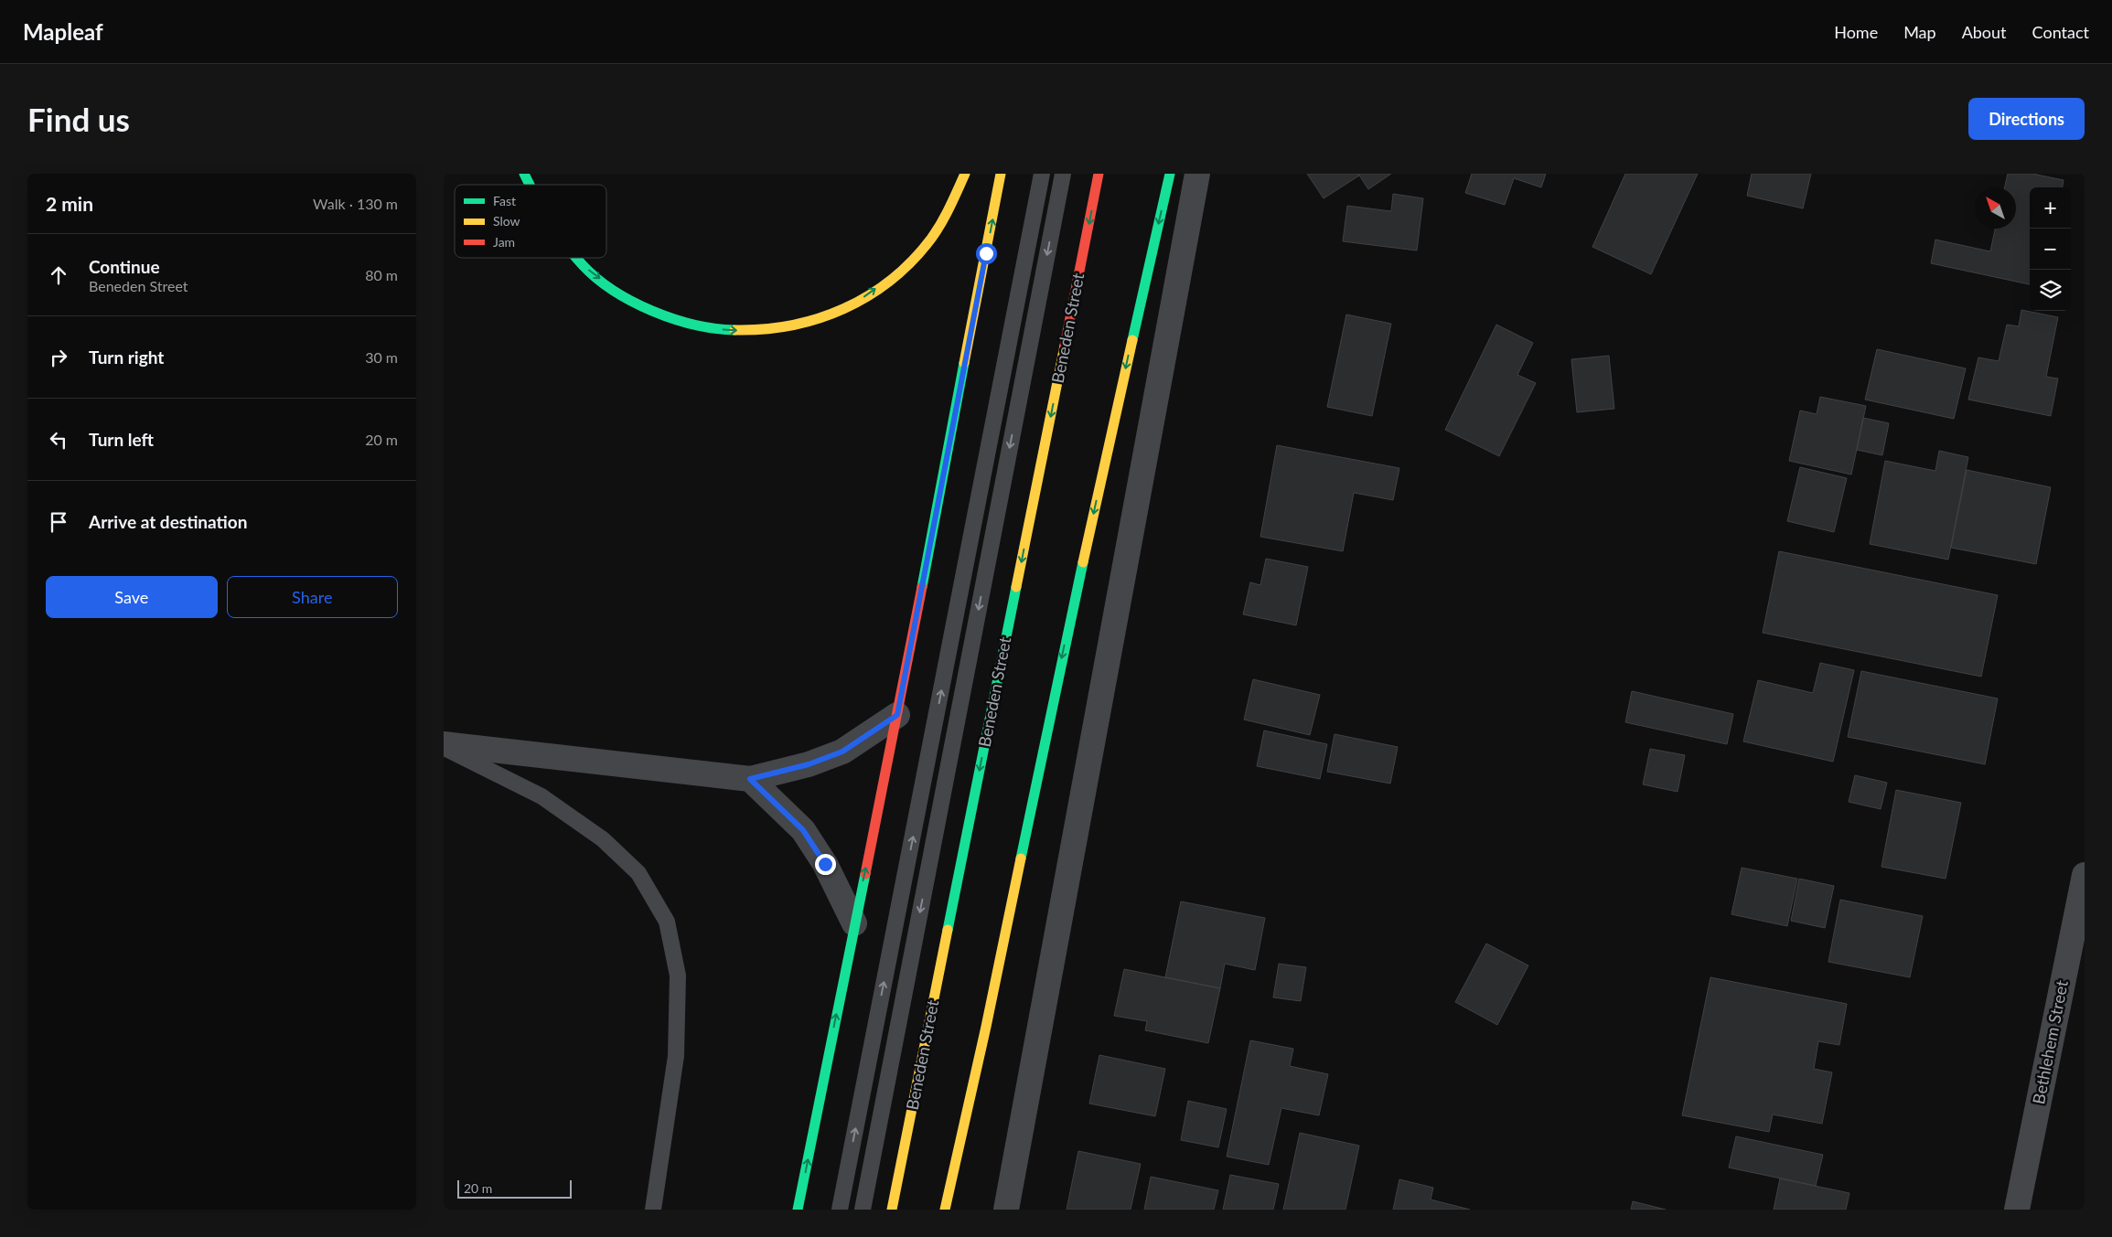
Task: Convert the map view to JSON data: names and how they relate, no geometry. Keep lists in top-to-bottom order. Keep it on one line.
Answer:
{"streets":{"main road":["Beneden Street"],"street":["Bethlehem Street"]},"legend":["Fast","Slow","Jam"],"scale_bar":"20 m","north":"top left","page":{"header":"Mapleaf","nav":["Home","Map","About","Contact"],"buttons":["Directions",["Save","Share"]],"title":"Find us","heading":["2 min","Walk · 130 m"],"map_buttons":["+","−"],"list":[["Continue","Beneden Street","80 m"],["Turn right","30 m"],["Turn left","20 m"],"Arrive at destination"],"scale":"20 m"}}
